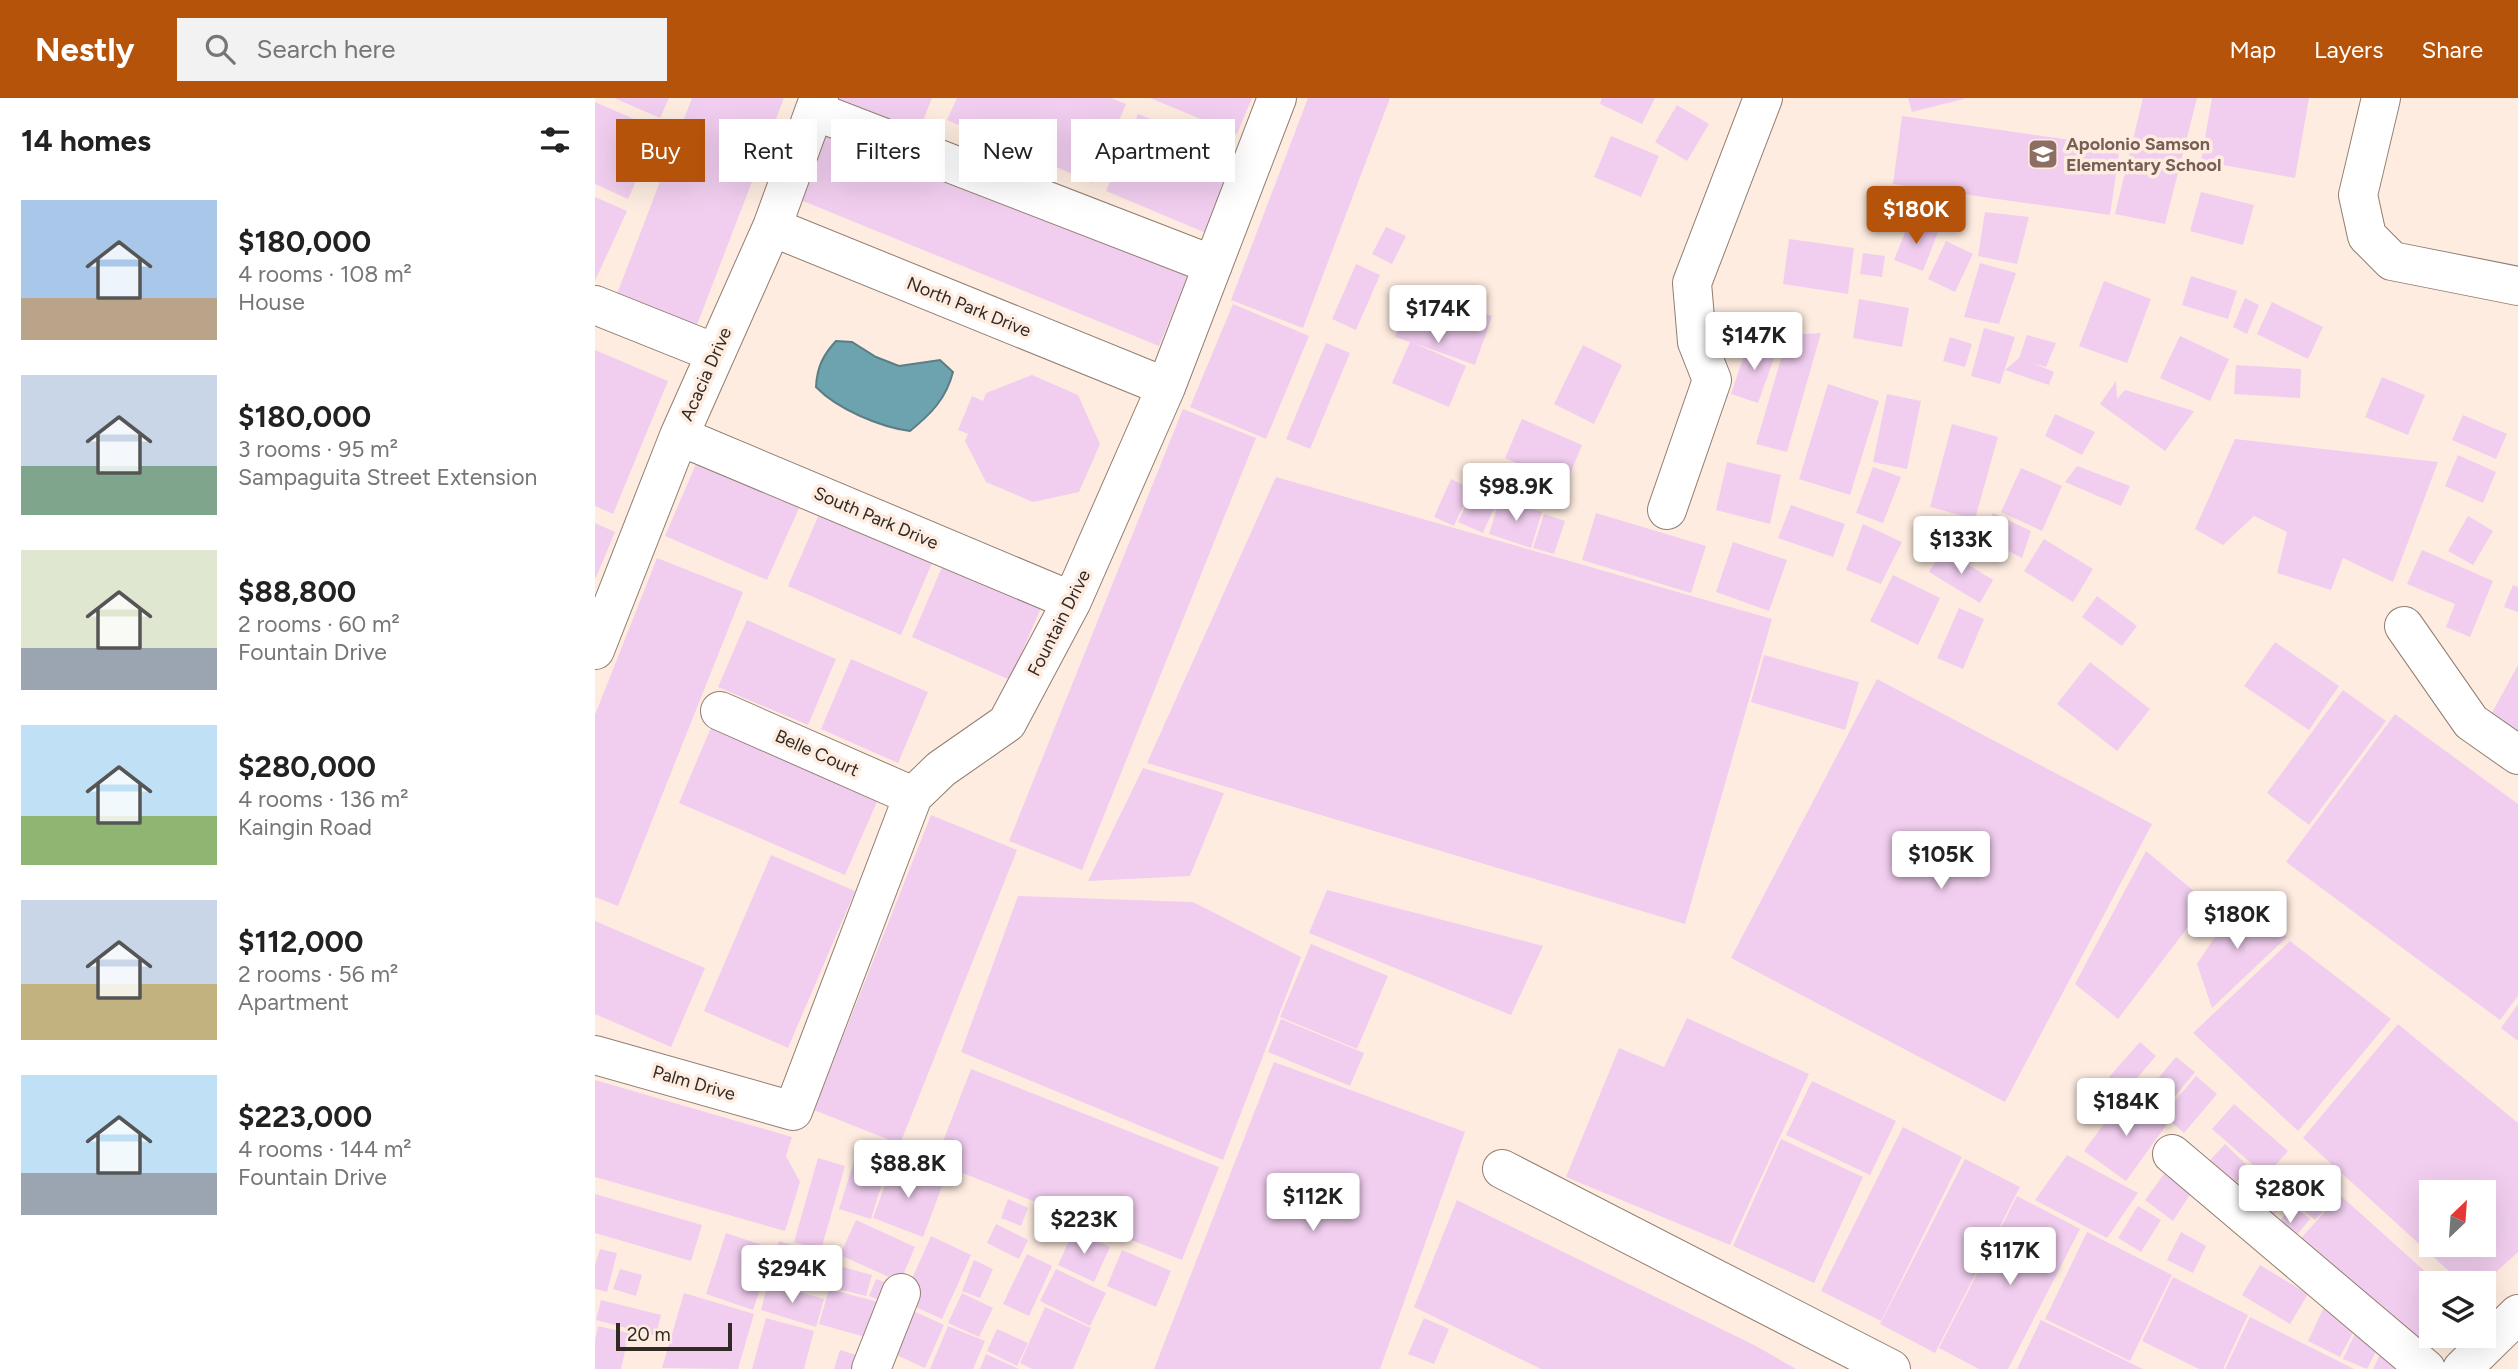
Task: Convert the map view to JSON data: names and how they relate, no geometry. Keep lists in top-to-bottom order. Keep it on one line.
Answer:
{"streets":{"street":["North Park Drive","Acacia Drive","South Park Drive","Fountain Drive","Belle Court","Palm Drive"]},"crossings":[["North Park Drive","Acacia Drive"],["North Park Drive","Fountain Drive"],["Acacia Drive","South Park Drive"],["South Park Drive","Fountain Drive"],["Fountain Drive","Belle Court"],["Fountain Drive","Palm Drive"]],"places":{"school or university":["Apolonio Samson Elementary School"]},"scale_bar":"20 m","north":"top right","page":{"header":"Nestly","search":"Search here","nav":["Map","Layers","Share"],"heading":"14 homes","chip":["Buy","Rent","Filters","New","Apartment"],"list":[{"name":"$180,000","note":"4 rooms · 108 m² · House"},{"name":"$180,000","note":"3 rooms · 95 m² · Sampaguita Street Extension"},{"name":"$88,800","note":"2 rooms · 60 m² · Fountain Drive"},{"name":"$280,000","note":"4 rooms · 136 m² · Kaingin Road"},{"name":"$112,000","note":"2 rooms · 56 m² · Apartment"},{"name":"$223,000","note":"4 rooms · 144 m² · Fountain Drive"}],"price":["$180K","$174K","$147K","$98.9K","$133K","$105K","$180K","$184K","$88.8K","$280K","$112K","$223K","$117K","$294K"],"scale":"20 m"}}
